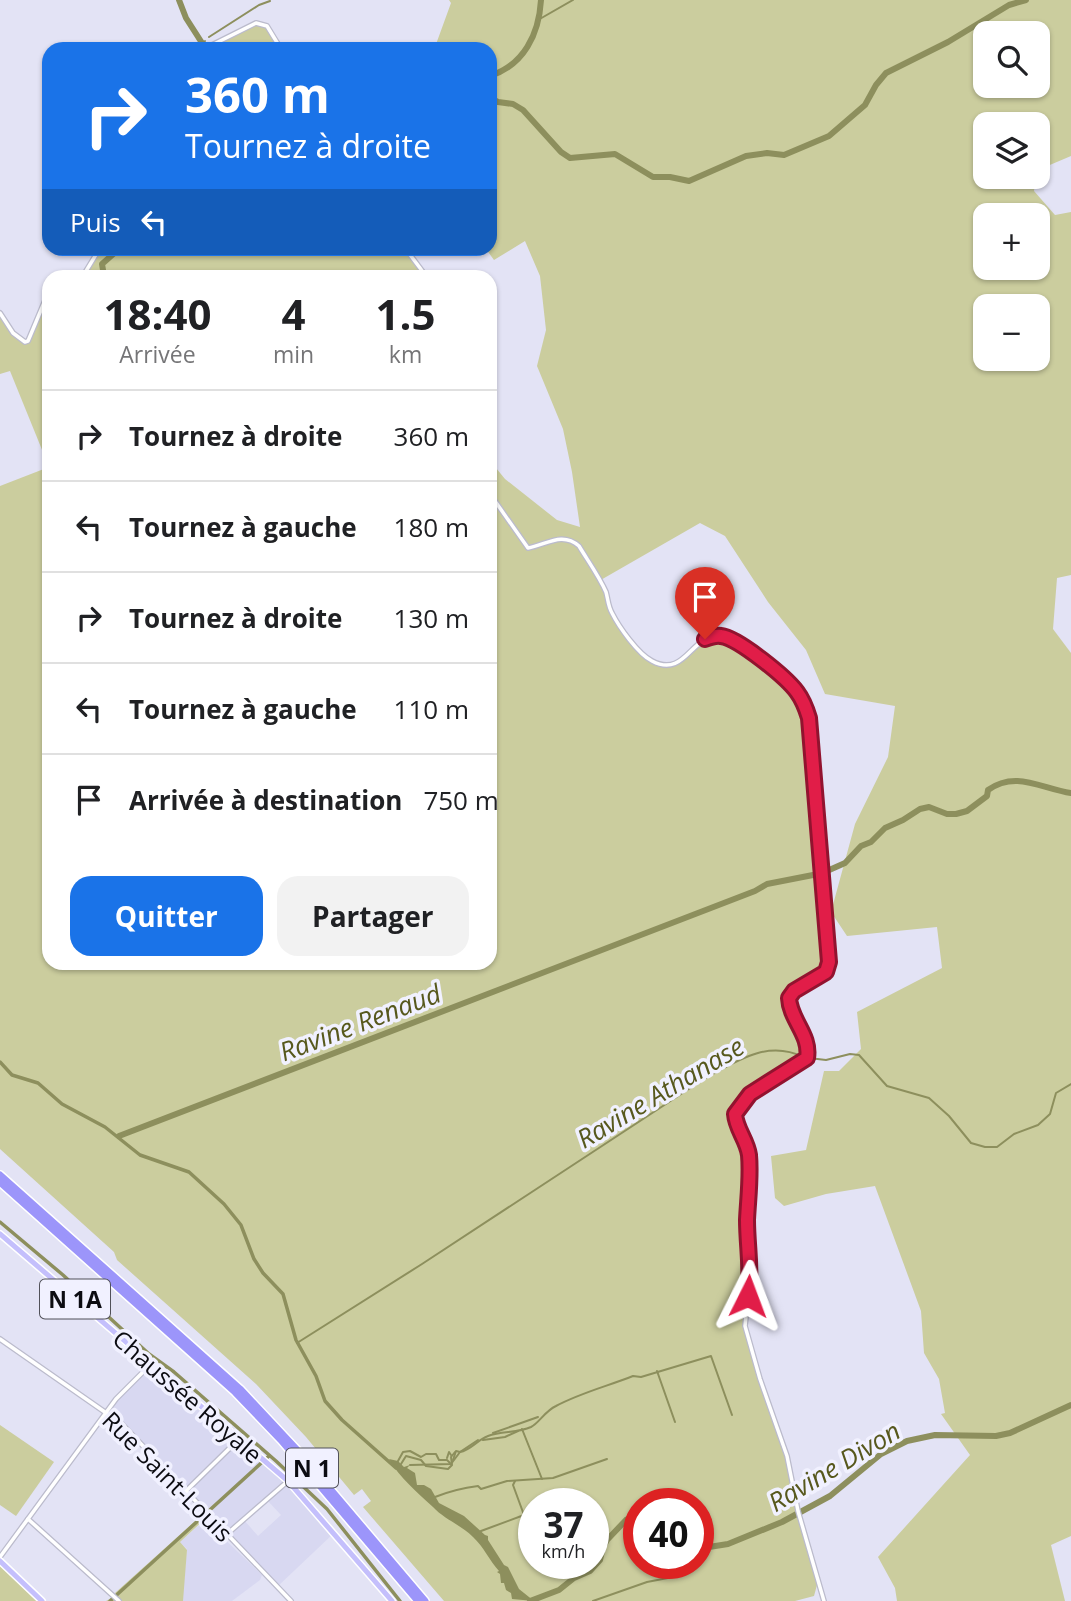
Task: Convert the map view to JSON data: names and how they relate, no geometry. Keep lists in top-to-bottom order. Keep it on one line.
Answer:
{"streets":{"highway":["N 1"],"main road":["N 1A","Chaussée Royale"],"street":["Rue Saint-Louis"]},"water":["Ravine Renaud","Ravine Athanase","Ravine Divon"],"page":{"map_buttons":["+","−"],"turn":["360 m","Tournez à droite"],"then":"Puis","eta":["18:40","Arrivée","4","min","1.5","km"],"list":[{"name":"Tournez à droite","value":"360 m"},{"name":"Tournez à gauche","value":"180 m"},{"name":"Tournez à droite","value":"130 m"},{"name":"Tournez à gauche","value":"110 m"},{"name":"Arrivée à destination","value":"750 m"}],"buttons":["Quitter","Partager"],"speed":"37 km/h","limit":"40"}}
